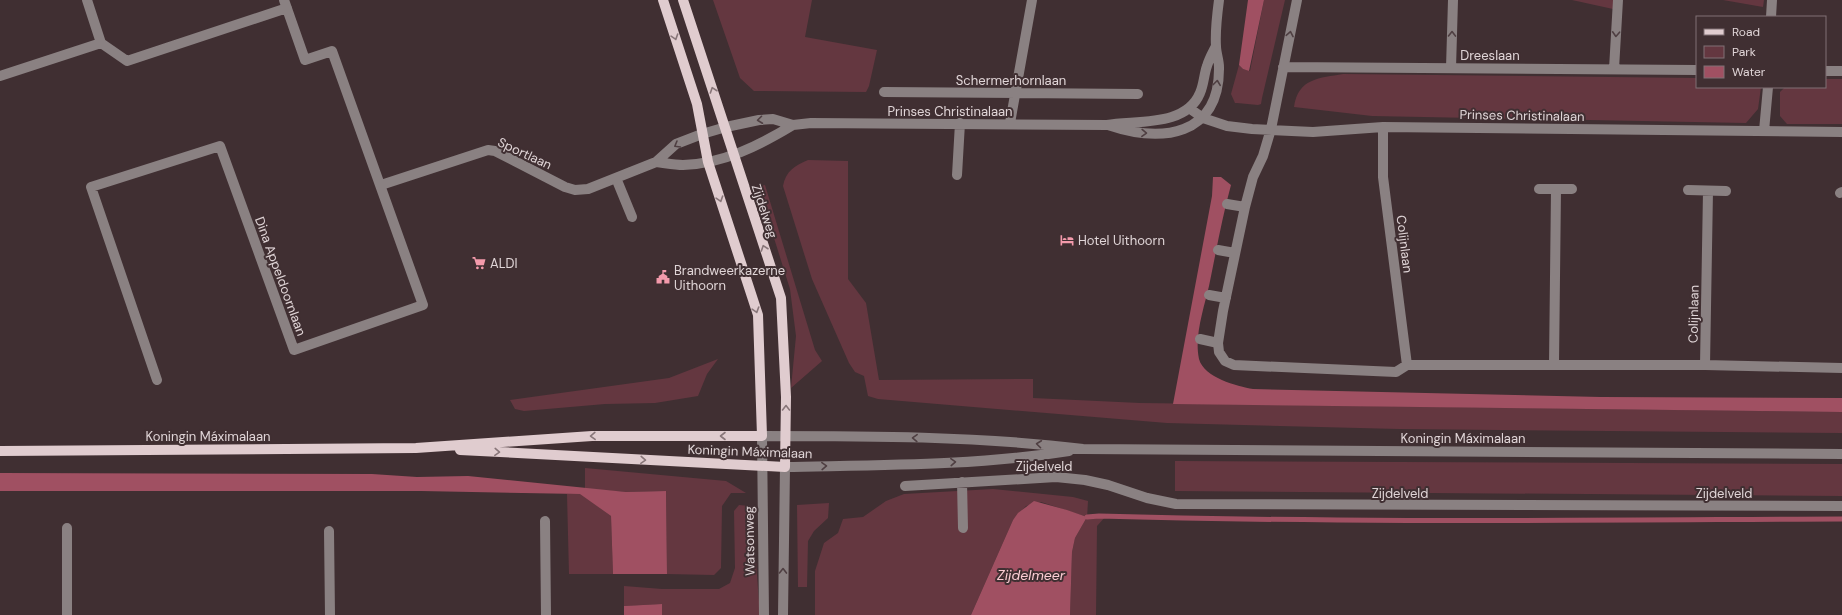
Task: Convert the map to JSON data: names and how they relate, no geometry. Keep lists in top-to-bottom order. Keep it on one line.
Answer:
{"streets":{"main road":["Zijdelweg","Koningin Máximalaan"],"street":["Dreeslaan","Schermerhornlaan","Prinses Christinalaan","Sportlaan","Colijnlaan","Dina Appeldoornlaan","Zijdelveld","Watsonweg"]},"crossings":[["Prinses Christinalaan","Sportlaan"],["Prinses Christinalaan","Zijdelweg"],["Prinses Christinalaan","Colijnlaan"],["Sportlaan","Dina Appeldoornlaan"],["Zijdelweg","Koningin Máximalaan"],["Koningin Máximalaan","Watsonweg"]],"water":["Zijdelmeer"],"places":{"hotel":["Hotel Uithoorn"],"supermarket":["ALDI"],"public building":["Brandweerkazerne Uithoorn"]},"legend":["Road","Park","Water"]}
